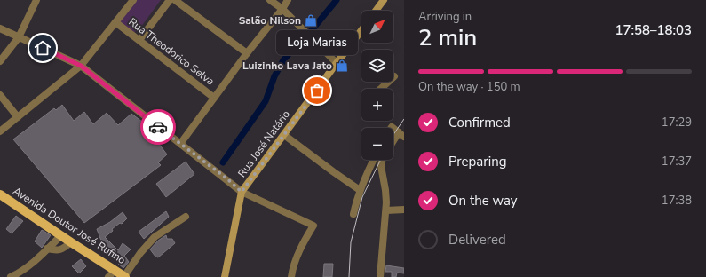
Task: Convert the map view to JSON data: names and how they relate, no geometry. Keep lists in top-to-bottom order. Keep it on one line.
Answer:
{"streets":{"main road":["Rua José Natário","Avenida Doutor José Rufino"],"street":["Rua Theodorico Selva"]},"places":{"shop":["Salão Nilson","Luizinho Lava Jato"],"other":["Loja Marias"]},"north":"top right","page":{"heading":["2 min","Arriving in","17:58–18:03"],"map_buttons":["+","−"],"bubble":"Loja Marias","bar":"On the way · 150 m","list":[["Confirmed","17:29"],["Preparing","17:37"],["On the way","17:38"],"Delivered"]}}
